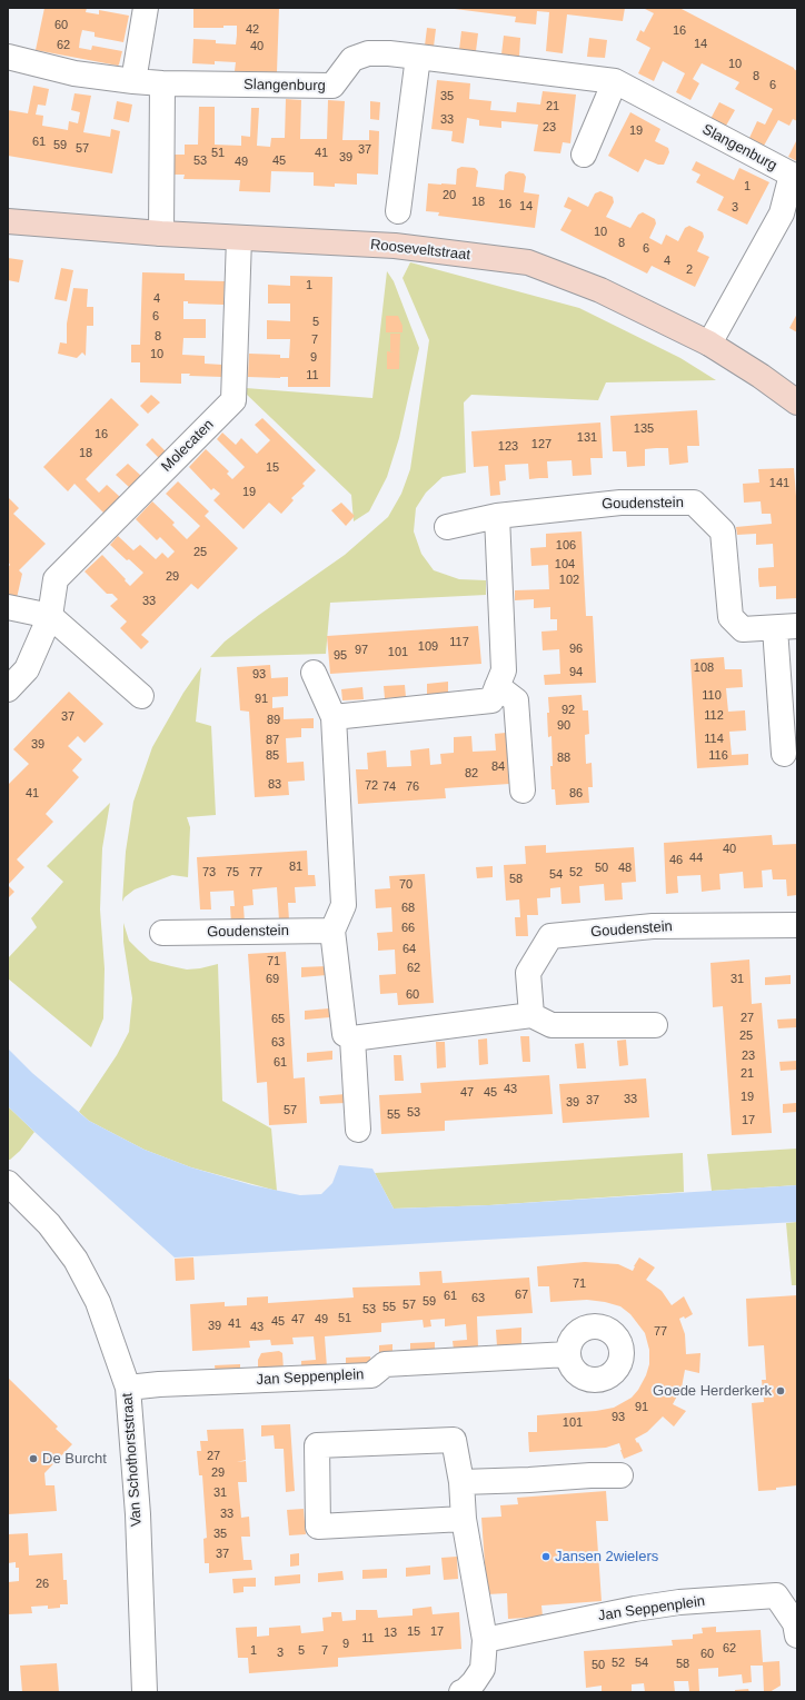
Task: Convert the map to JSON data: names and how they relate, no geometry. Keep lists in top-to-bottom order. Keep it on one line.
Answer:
{"streets":{"street":["Slangenburg","Rooseveltstraat","Molecaten","Goudenstein","Jan Seppenplein","Van Schothorststraat"]},"crossings":[["Slangenburg","Rooseveltstraat"],["Rooseveltstraat","Molecaten"],["Jan Seppenplein","Van Schothorststraat"]],"places":["Goede Herderkerk","De Burcht","Jansen 2wielers"],"house_numbers":["60","42","16","14","62","40","10","8","6","35","21","33","23","19","61","59","57","37","51","41","39","53","45","49","1","20","18","16","14","3","10","8","6","4","2","1","4","6","5","8","7","10","9","11","135","16","131","127","123","18","15","141","19","106","25","104","29","102","33","117","109","96","97","101","95","108","94","93","110","91","92","112","37","89","90","114","87","39","85","116","88","84","82","83","72","74","76","41","86","40","44","46","81","50","48","73","75","77","52","54","58","70","68","66","64","71","62","69","31","60","27","65","25","63","23","61","21","43","47","45","19","33","37","39","57","53","55","17","71","67","61","63","59","57","55","53","51","47","49","45","41","39","43","77","91","93","101","27","29","31","33","35","37","26","15","17","13","11","9","62","1","5","7","3","60","52","54","58","50"]}
